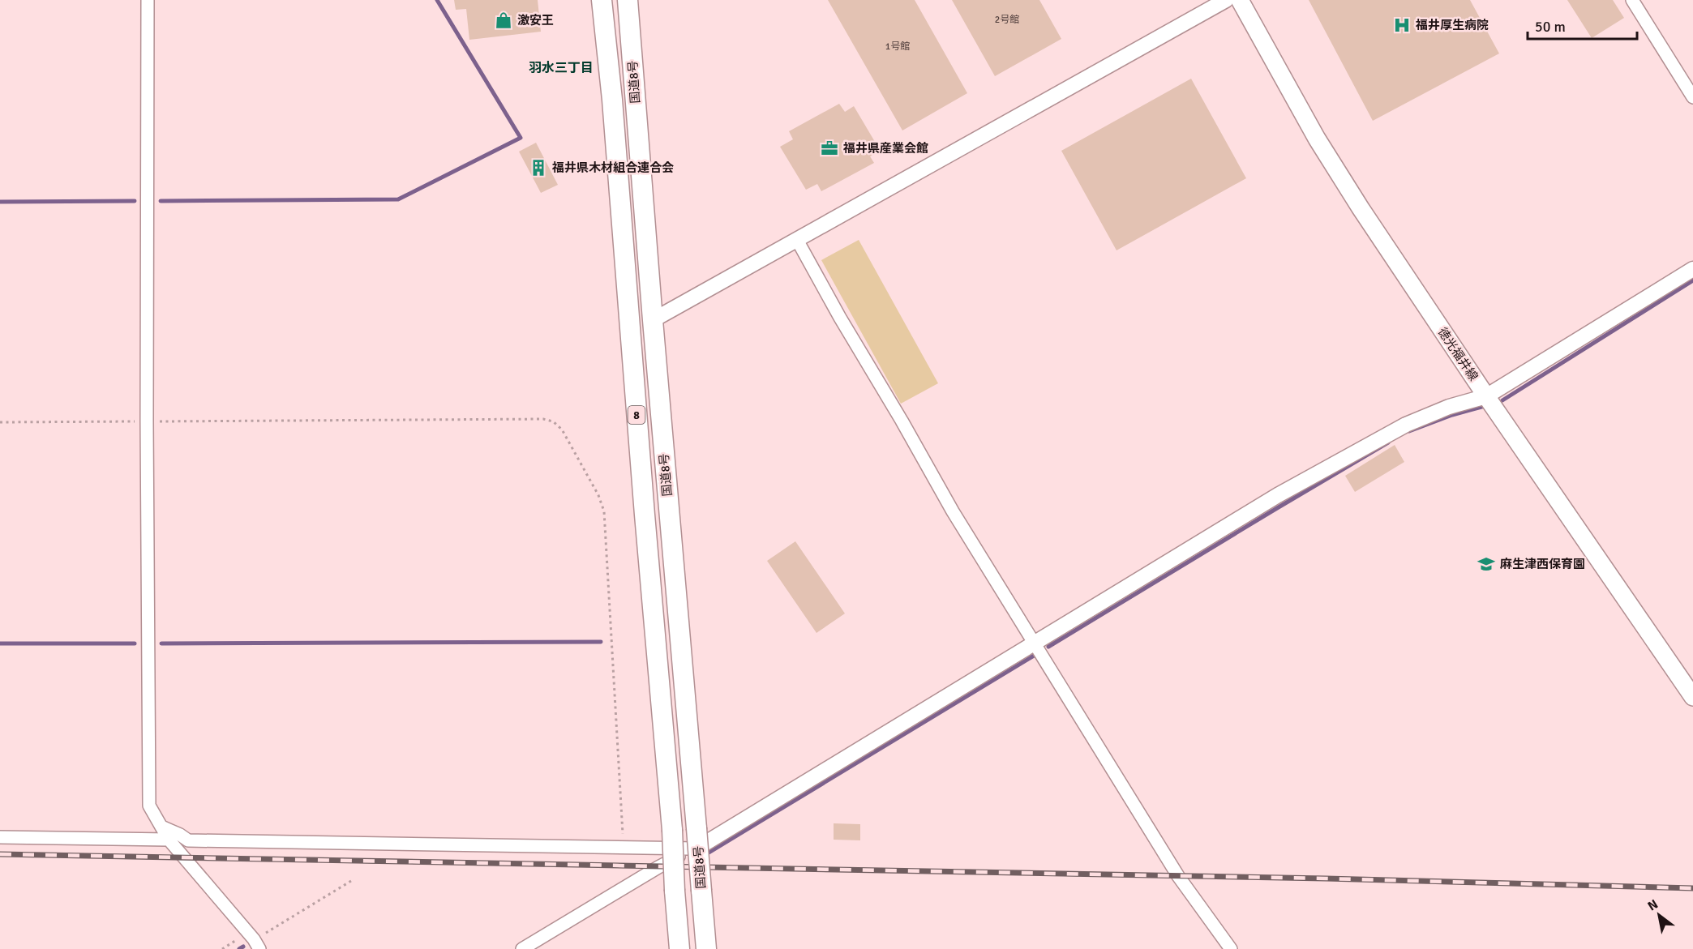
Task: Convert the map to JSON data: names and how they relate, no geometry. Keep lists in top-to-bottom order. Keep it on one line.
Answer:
{"streets":{"highway":["国道8号","8"],"main road":["徳光福井線"]},"districts":["羽水三丁目"],"places":{"shop":["激安王"],"hospital":["福井厚生病院"],"office":["福井県産業会館"],"building":["福井県木材組合連合会"],"school or university":["麻生津西保育園"]},"house_numbers":["2号館","1号館"],"scale_bar":"50 m","north":"top left"}
